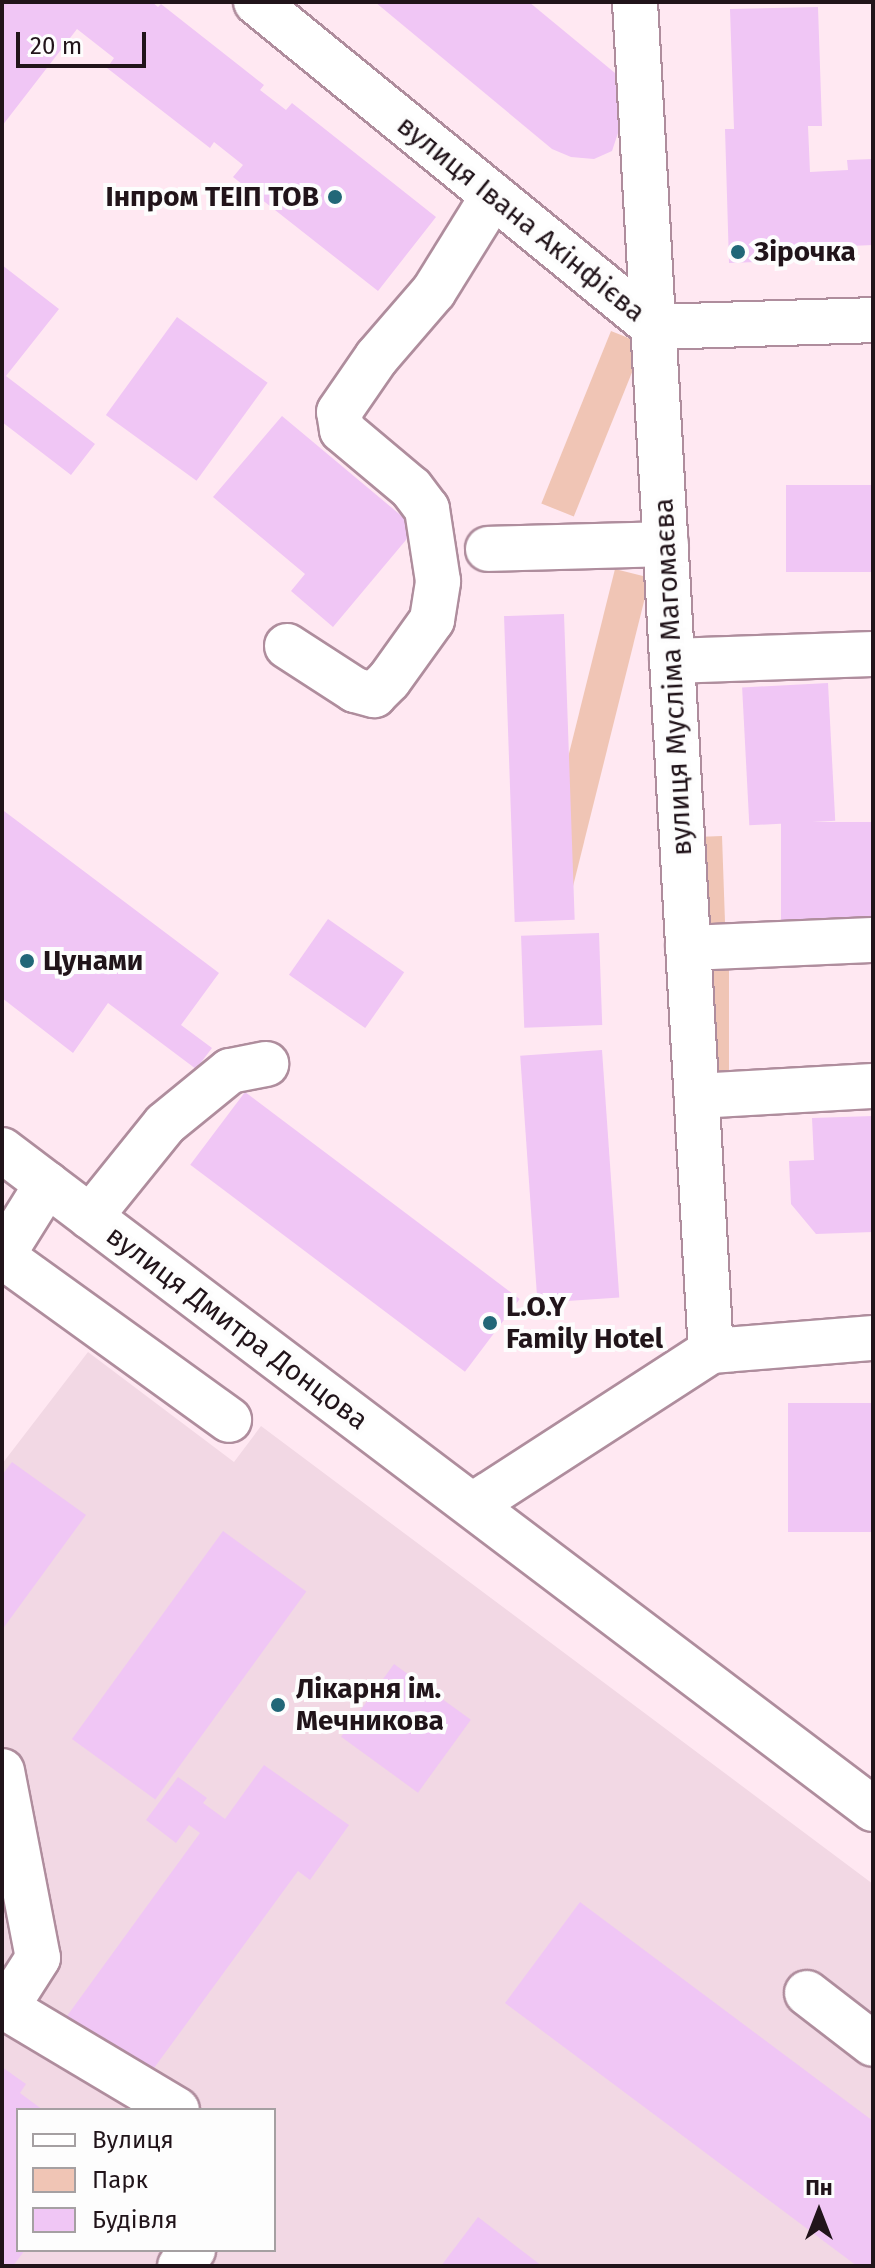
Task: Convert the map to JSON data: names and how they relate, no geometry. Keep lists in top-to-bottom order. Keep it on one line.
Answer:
{"streets":{"street":["вулиця Івана Акінфієва","вулиця Мусліма Магомаєва","вулиця Дмитра Донцова"]},"crossings":[["вулиця Івана Акінфієва","вулиця Мусліма Магомаєва"]],"places":["Інпром ТЕІП ТОВ","Зірочка","Цунами","L.O.Y Family Hotel","Лікарня ім. Мечникова"],"legend":["Вулиця","Парк","Будівля"],"scale_bar":"20 m","north":"top"}
